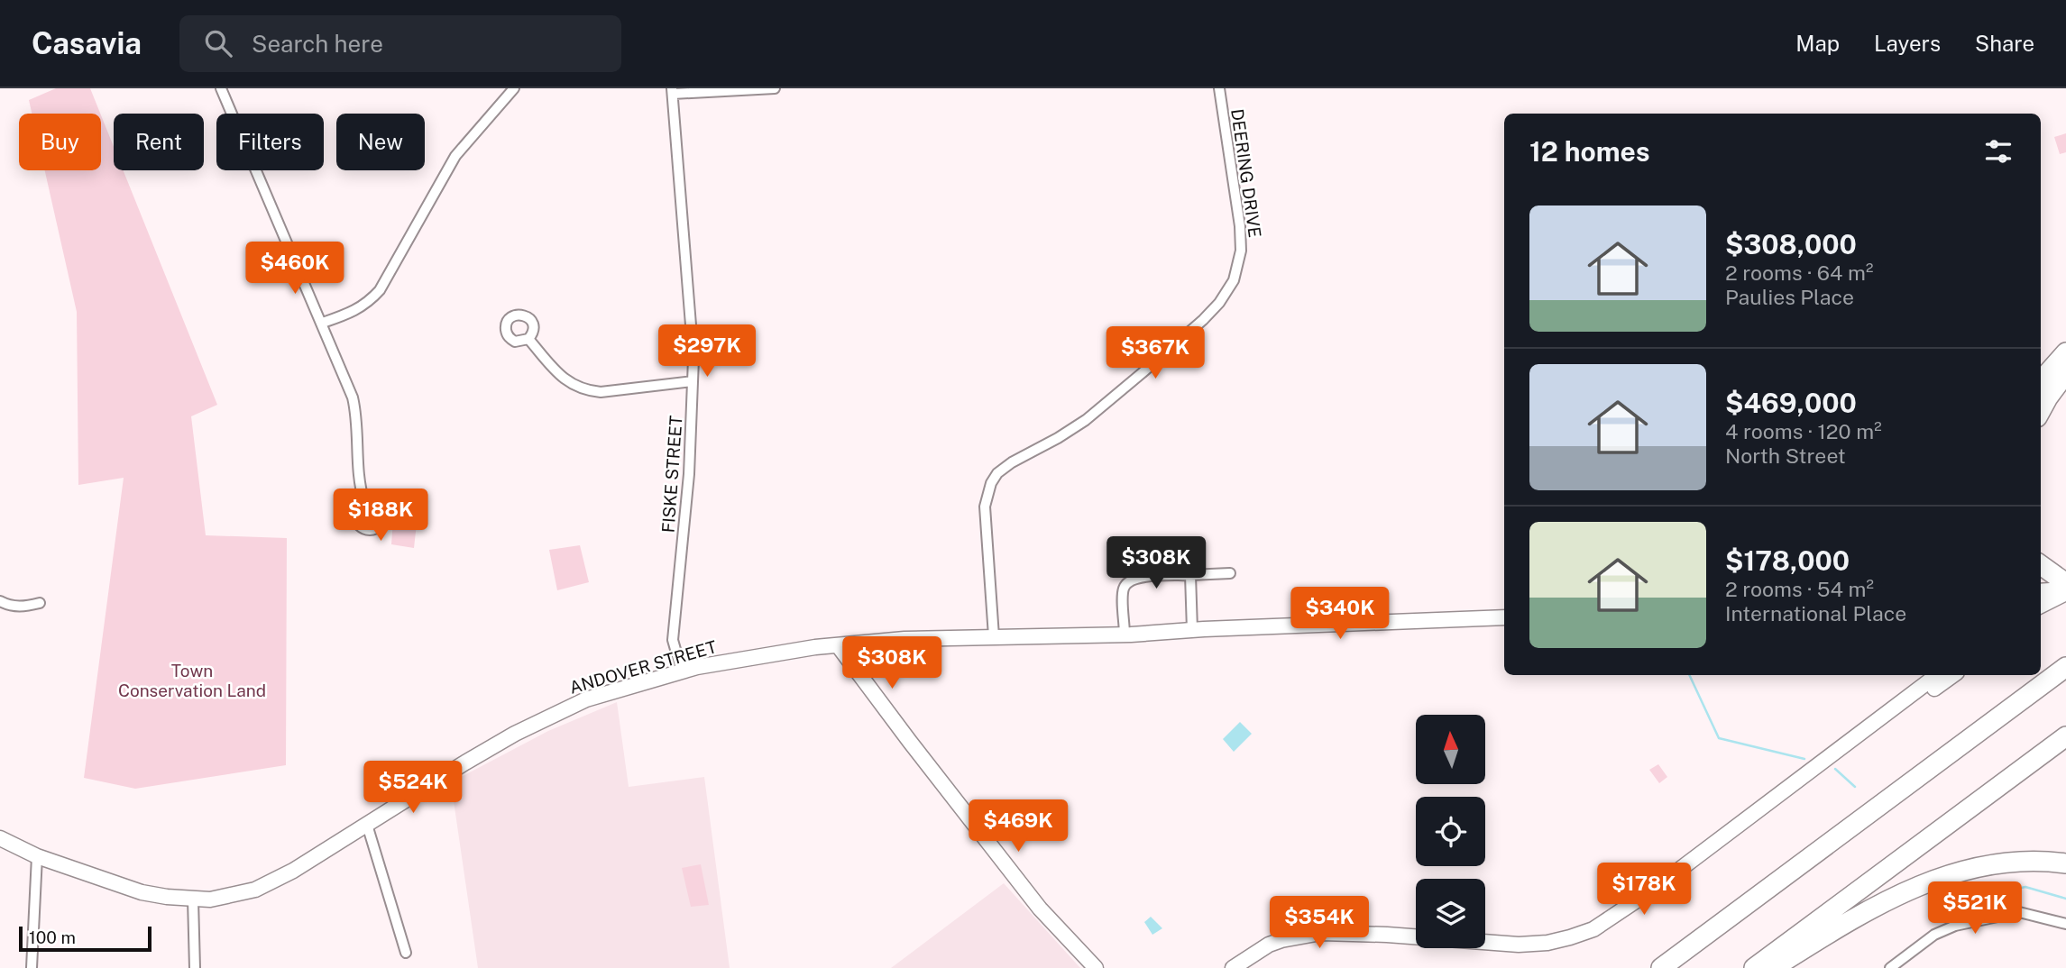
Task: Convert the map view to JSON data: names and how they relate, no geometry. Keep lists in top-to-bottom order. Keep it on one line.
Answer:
{"streets":{"main road":["ANDOVER STREET"],"street":["DEERING DRIVE","FISKE STREET"]},"crossings":[["DEERING DRIVE","ANDOVER STREET"],["FISKE STREET","ANDOVER STREET"]],"parks":["Town Conservation Land"],"scale_bar":"100 m","north":"top","page":{"header":"Casavia","search":"Search here","nav":["Map","Layers","Share"],"chip":["Buy","Rent","Filters","New"],"heading":"12 homes","list":[{"name":"$308,000","note":"2 rooms · 64 m² · Paulies Place"},{"name":"$469,000","note":"4 rooms · 120 m² · North Street"},{"name":"$178,000","note":"2 rooms · 54 m² · International Place"}],"price":["$460K","$297K","$367K","$188K","$308K","$340K","$308K","$524K","$469K","$178K","$521K","$354K"],"scale":"100 m"}}
